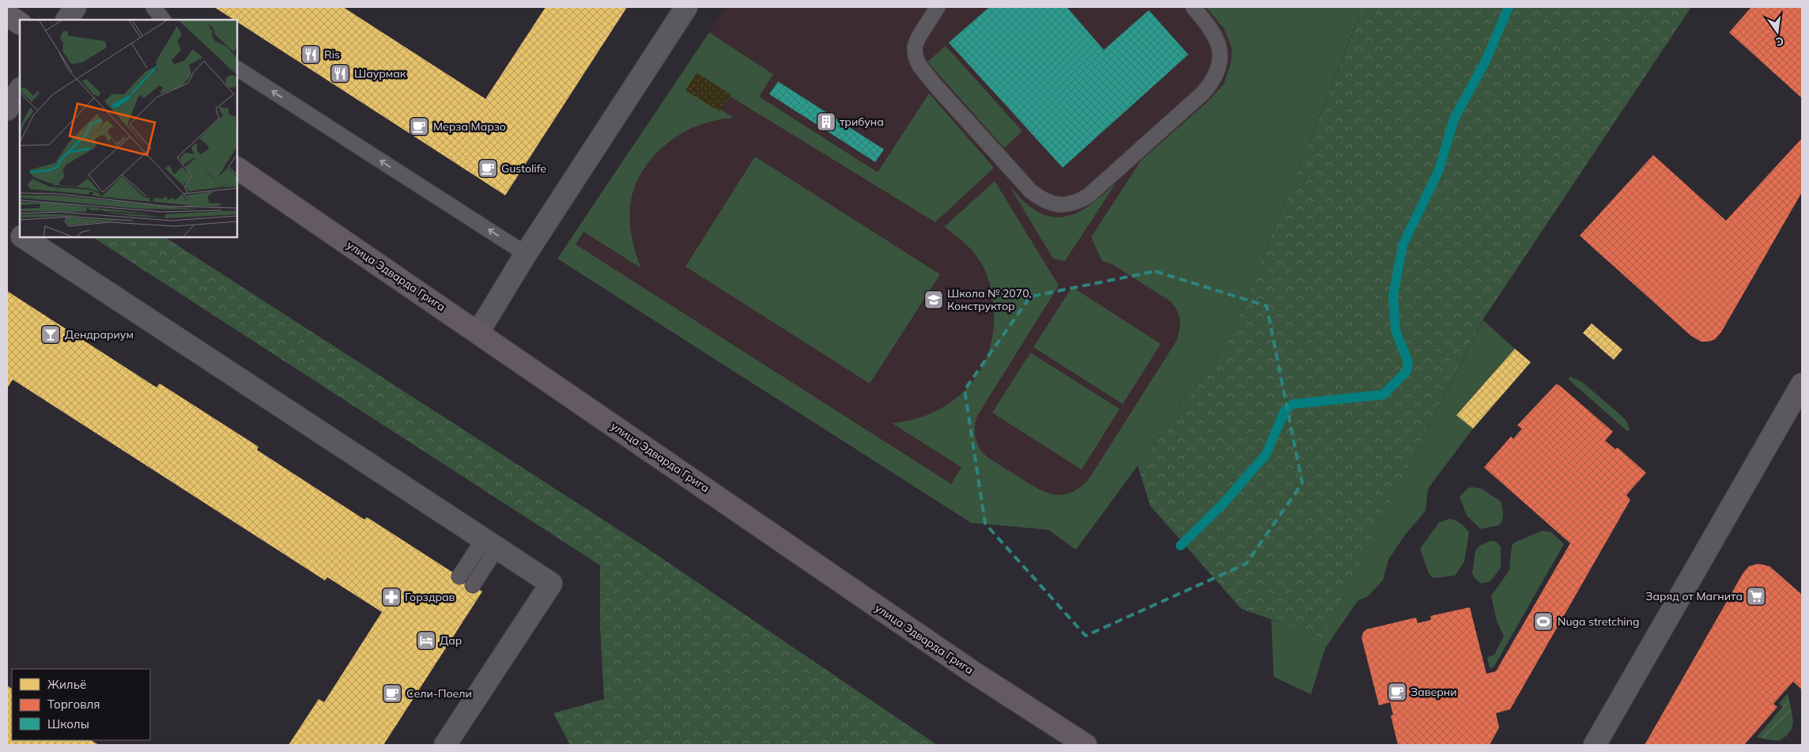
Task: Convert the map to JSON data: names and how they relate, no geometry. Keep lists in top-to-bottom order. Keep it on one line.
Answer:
{"streets":{"street":["улица Эдварда Грига"]},"places":{"restaurant":["Ris","Шаурмак"],"building":["трибуна"],"cafe":["Мерза Марзо","Gustolife","Заверни","Сели-Поели"],"school or university":["Школа № 2070, Конструктор"],"bar":["Дендрариум"],"supermarket":["Заряд от Магнита"],"pharmacy":["Горздрав"],"sports":["Nuga stretching"],"hotel":["Дар"]},"legend":["Жильё","Торговля","Школы"],"north":"bottom"}
